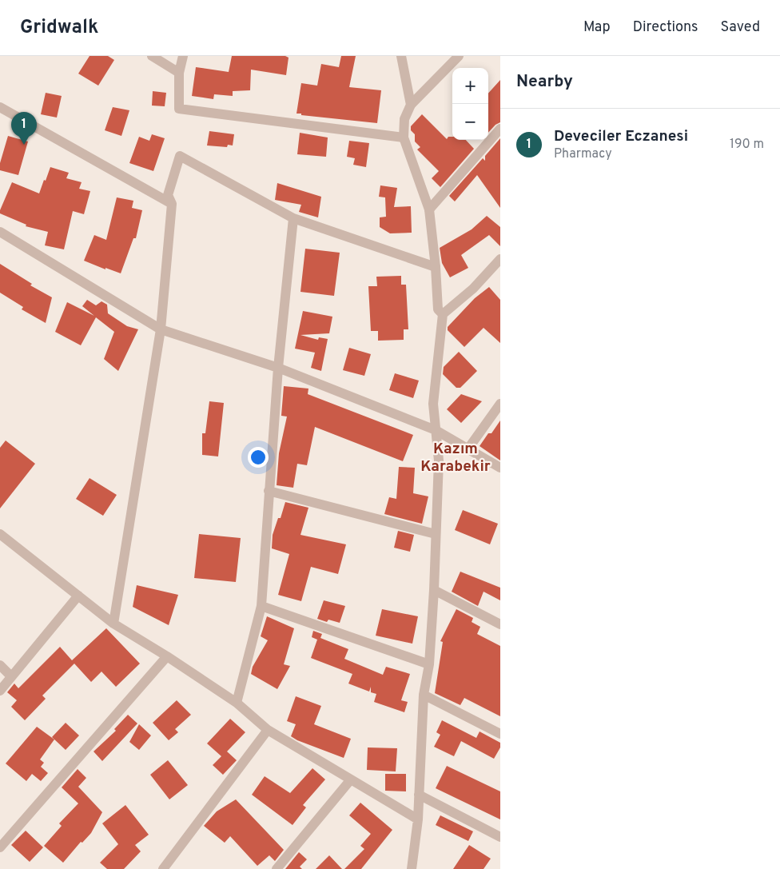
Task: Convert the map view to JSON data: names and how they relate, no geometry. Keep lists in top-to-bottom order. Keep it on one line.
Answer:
{"districts":["Kazım Karabekir"],"page":{"header":"Gridwalk","nav":["Map","Directions","Saved"],"heading":"Nearby","map_buttons":["+","−"],"list":[{"mark":"1","name":"Deveciler Eczanesi","note":"Pharmacy","value":"190 m"}],"pins":"1"}}
